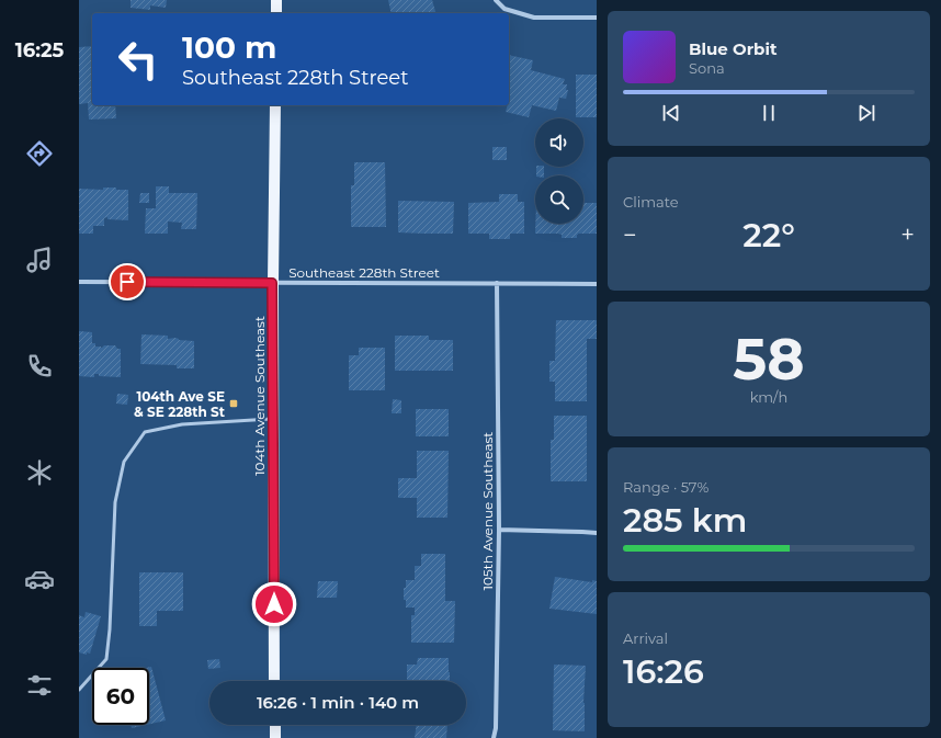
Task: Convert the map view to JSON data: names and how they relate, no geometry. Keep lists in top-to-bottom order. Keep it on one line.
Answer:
{"streets":{"main road":["104th Avenue Southeast"],"street":["Southeast 228th Street","105th Avenue Southeast"]},"crossings":[["Southeast 228th Street","104th Avenue Southeast"],["Southeast 228th Street","105th Avenue Southeast"]],"places":{"transit":["104th Ave SE & SE 228th St"]},"page":{"tabs":"16:25","turn":["100 m","Southeast 228th Street"],"song":["Blue Orbit","Sona"],"tile":["Climate",["58","km/h"],["Range · 57%","285 km"],["Arrival","16:26"]],"heat":["−","22°","+"],"limit":"60","trip":"16:26 · 1 min · 140 m"}}
